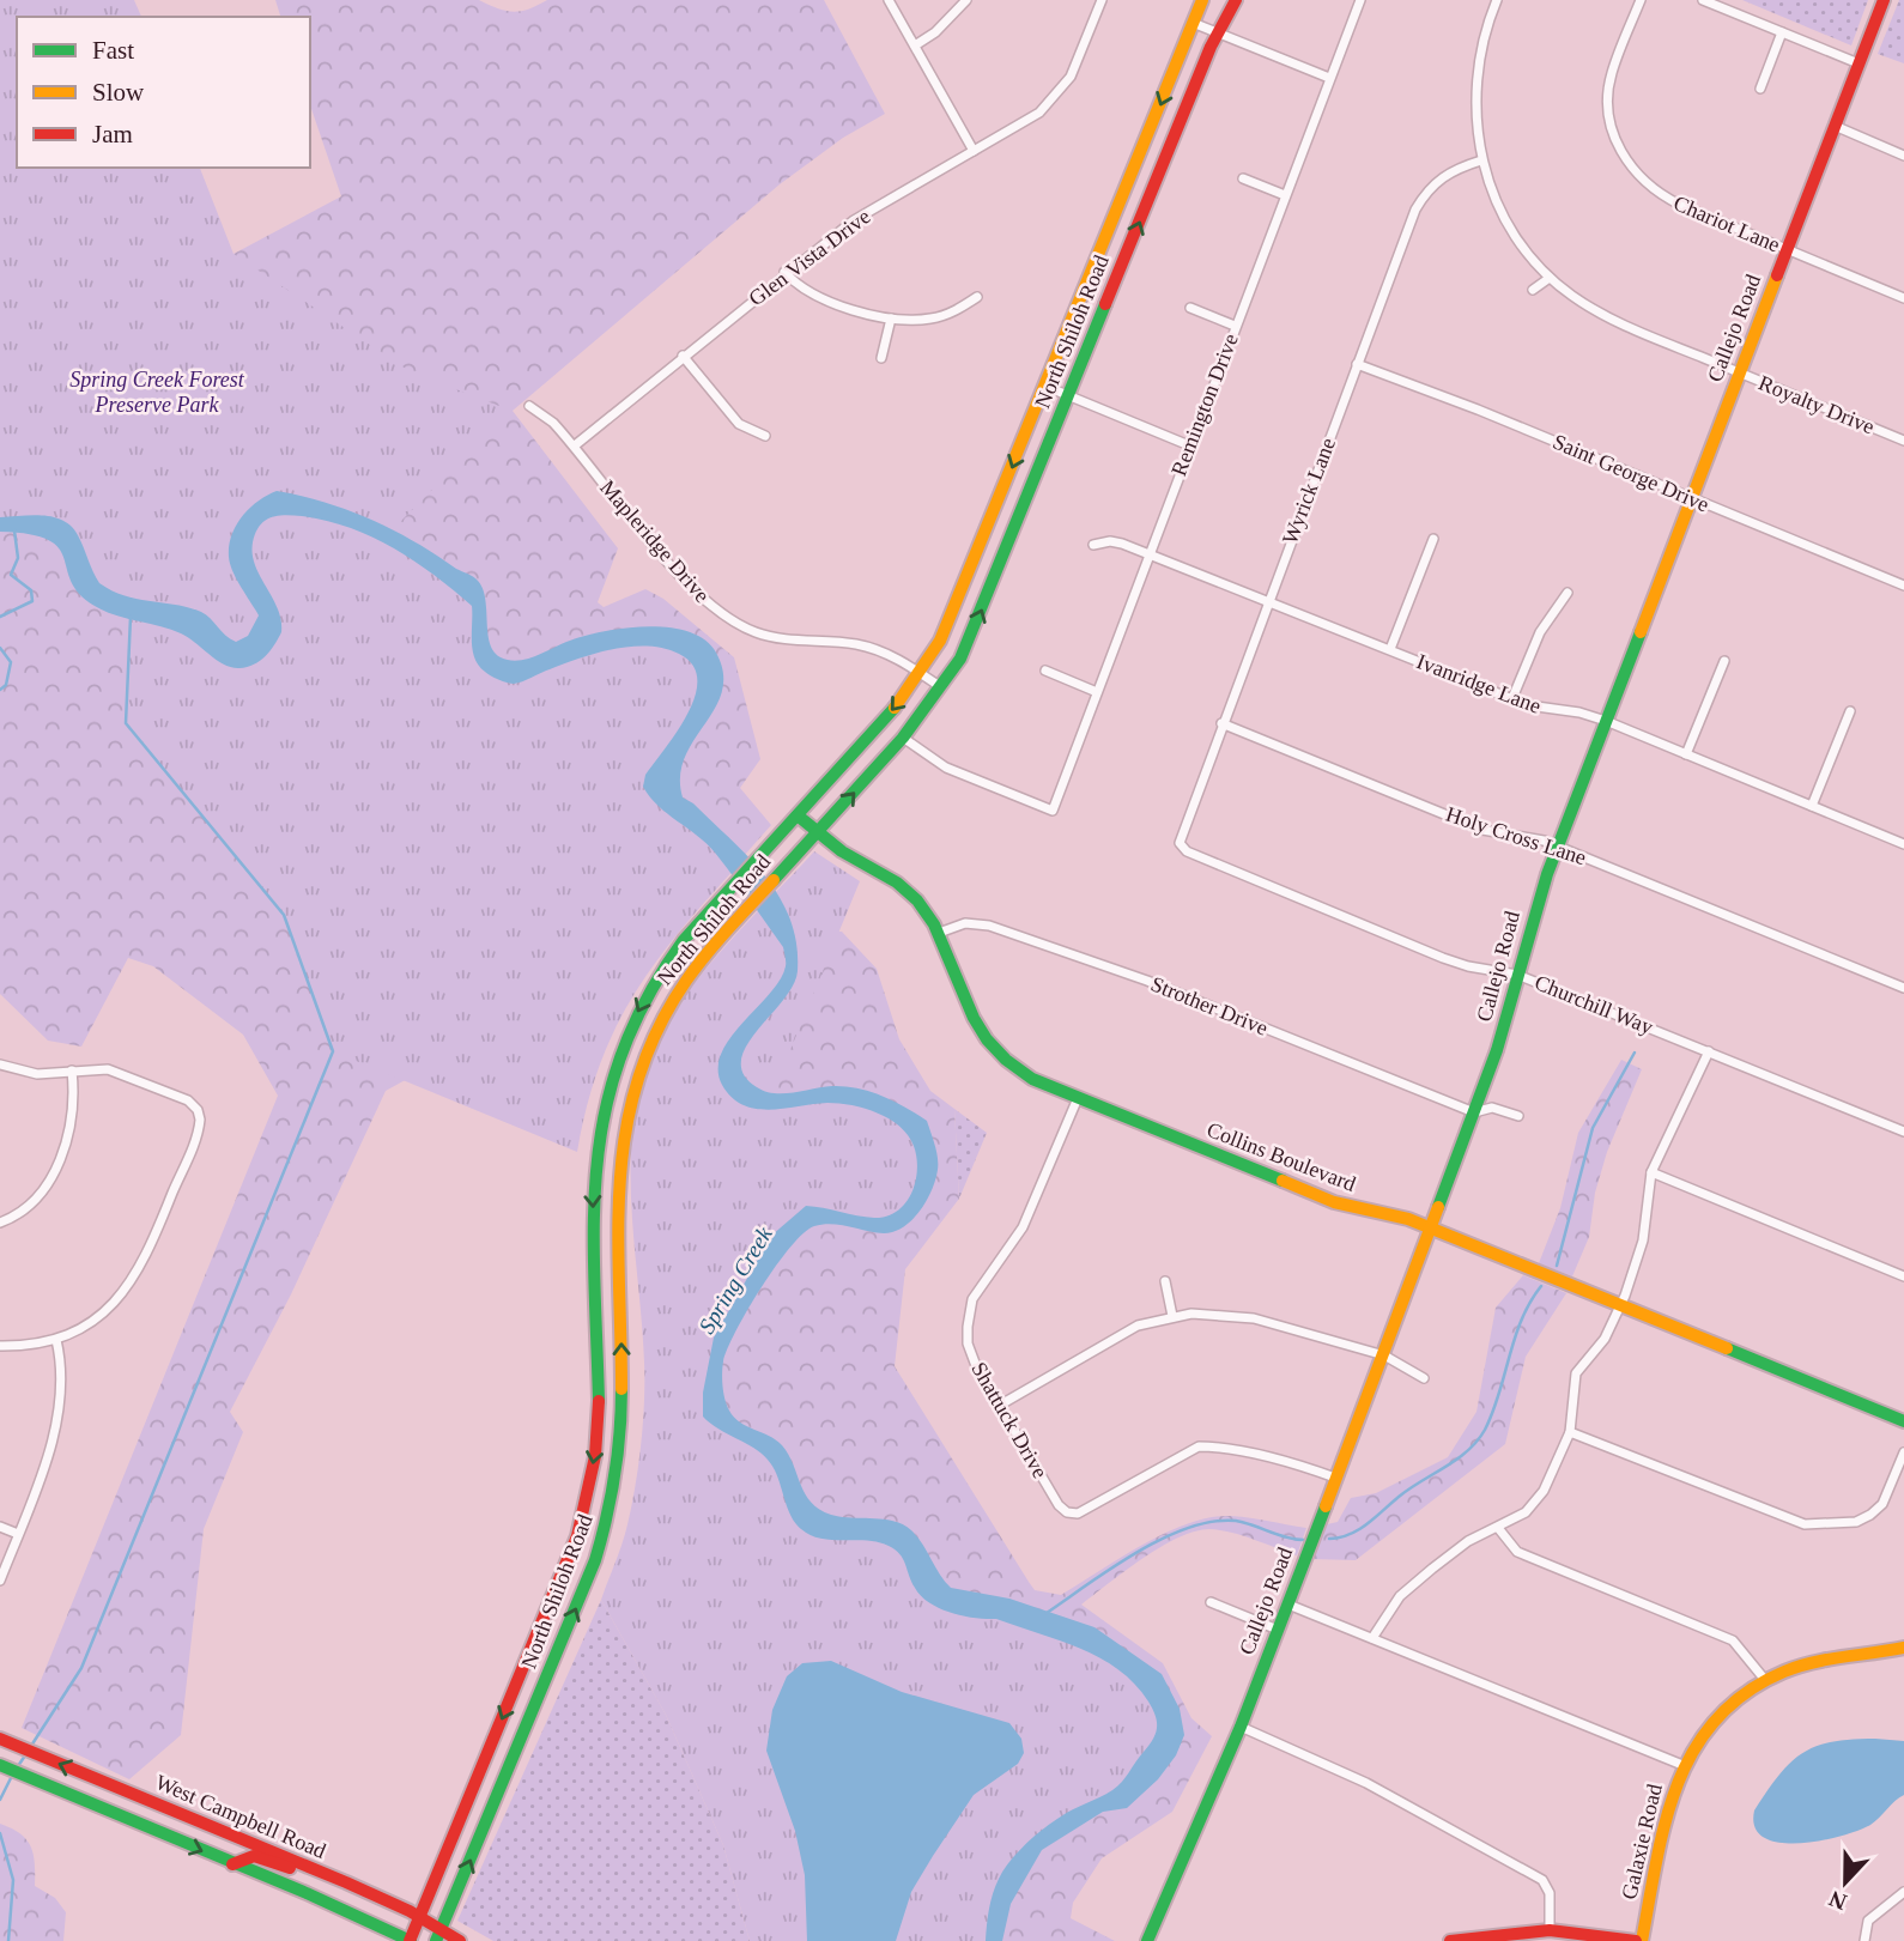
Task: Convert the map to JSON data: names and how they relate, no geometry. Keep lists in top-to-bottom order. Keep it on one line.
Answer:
{"streets":{"main road":["Callejo Road","North Shiloh Road","Collins Boulevard","West Campbell Road","Galaxie Road"],"street":["Chariot Lane","Glen Vista Drive","Remington Drive","Royalty Drive","Saint George Drive","Wyrick Lane","Mapleridge Drive","Ivanridge Lane","Holy Cross Lane","Churchill Way","Strother Drive","Shattuck Drive"]},"crossings":[["Chariot Lane","Callejo Road"],["Glen Vista Drive","Mapleridge Drive"],["Callejo Road","Royalty Drive"],["Callejo Road","Saint George Drive"],["Callejo Road","Ivanridge Lane"],["Callejo Road","Holy Cross Lane"],["Callejo Road","Churchill Way"],["Callejo Road","Strother Drive"],["Callejo Road","Collins Boulevard"],["Callejo Road","Shattuck Drive"],["North Shiloh Road","Remington Drive"],["North Shiloh Road","Mapleridge Drive"],["North Shiloh Road","Collins Boulevard"],["North Shiloh Road","West Campbell Road"],["Remington Drive","Ivanridge Lane"],["Royalty Drive","Wyrick Lane"],["Saint George Drive","Wyrick Lane"],["Wyrick Lane","Ivanridge Lane"],["Wyrick Lane","Holy Cross Lane"],["Wyrick Lane","Churchill Way"],["Strother Drive","Collins Boulevard"],["Collins Boulevard","Shattuck Drive"]],"water":["Spring Creek"],"parks":["Spring Creek Forest Preserve Park"],"legend":["Fast","Slow","Jam"],"north":"bottom"}
